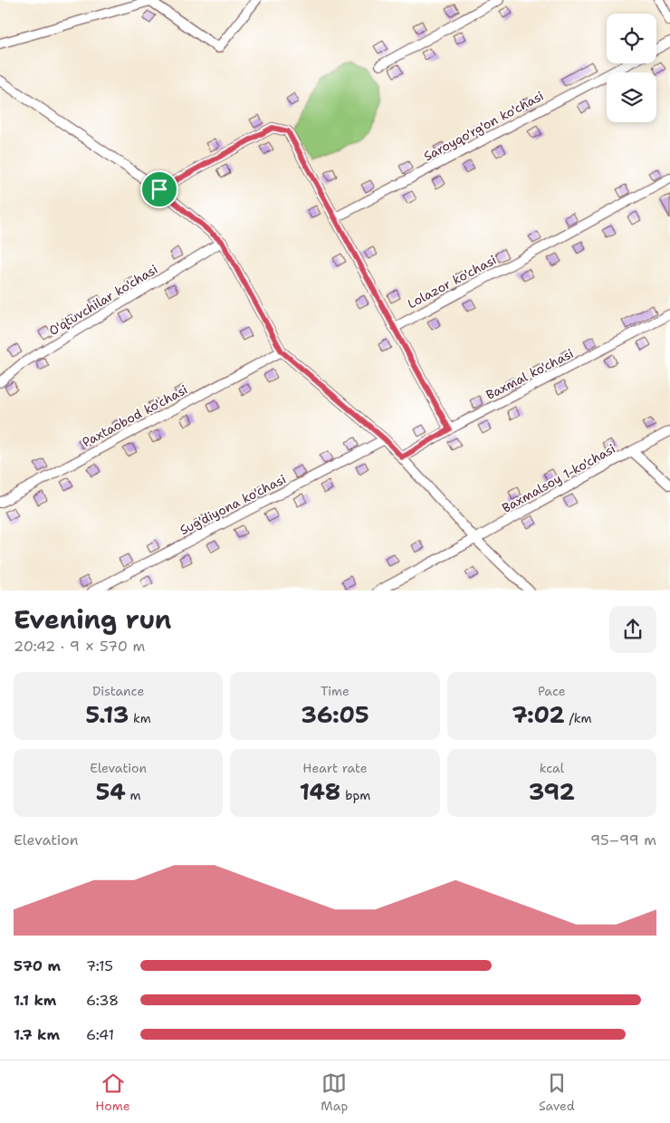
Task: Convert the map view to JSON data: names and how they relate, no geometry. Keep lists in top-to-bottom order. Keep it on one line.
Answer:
{"streets":{"street":["Saroyqo'rg'on ko'chasi","Lolazor ko'chasi","O'qtuvchilar ko'chasi","Baxmal ko'chasi","Paxtaobod ko'chasi","Baxmalsoy 1-ko'chasi","Sug'diyona ko'chasi"]},"page":{"heading":["Evening run","20:42 · 9 × 570 m"],"stats":[["Distance","5.13 km"],["Time","36:05"],["Pace","7:02 /km"],["Elevation","54 m"],["Heart rate","148 bpm"],["kcal","392"]],"chart":["Elevation","95–99 m"],"list":[{"name":"570 m","note":"7:15"},{"name":"1.1 km","note":"6:38"},{"name":"1.7 km","note":"6:41"}],"tabs":["Home","Map","Saved"]}}
